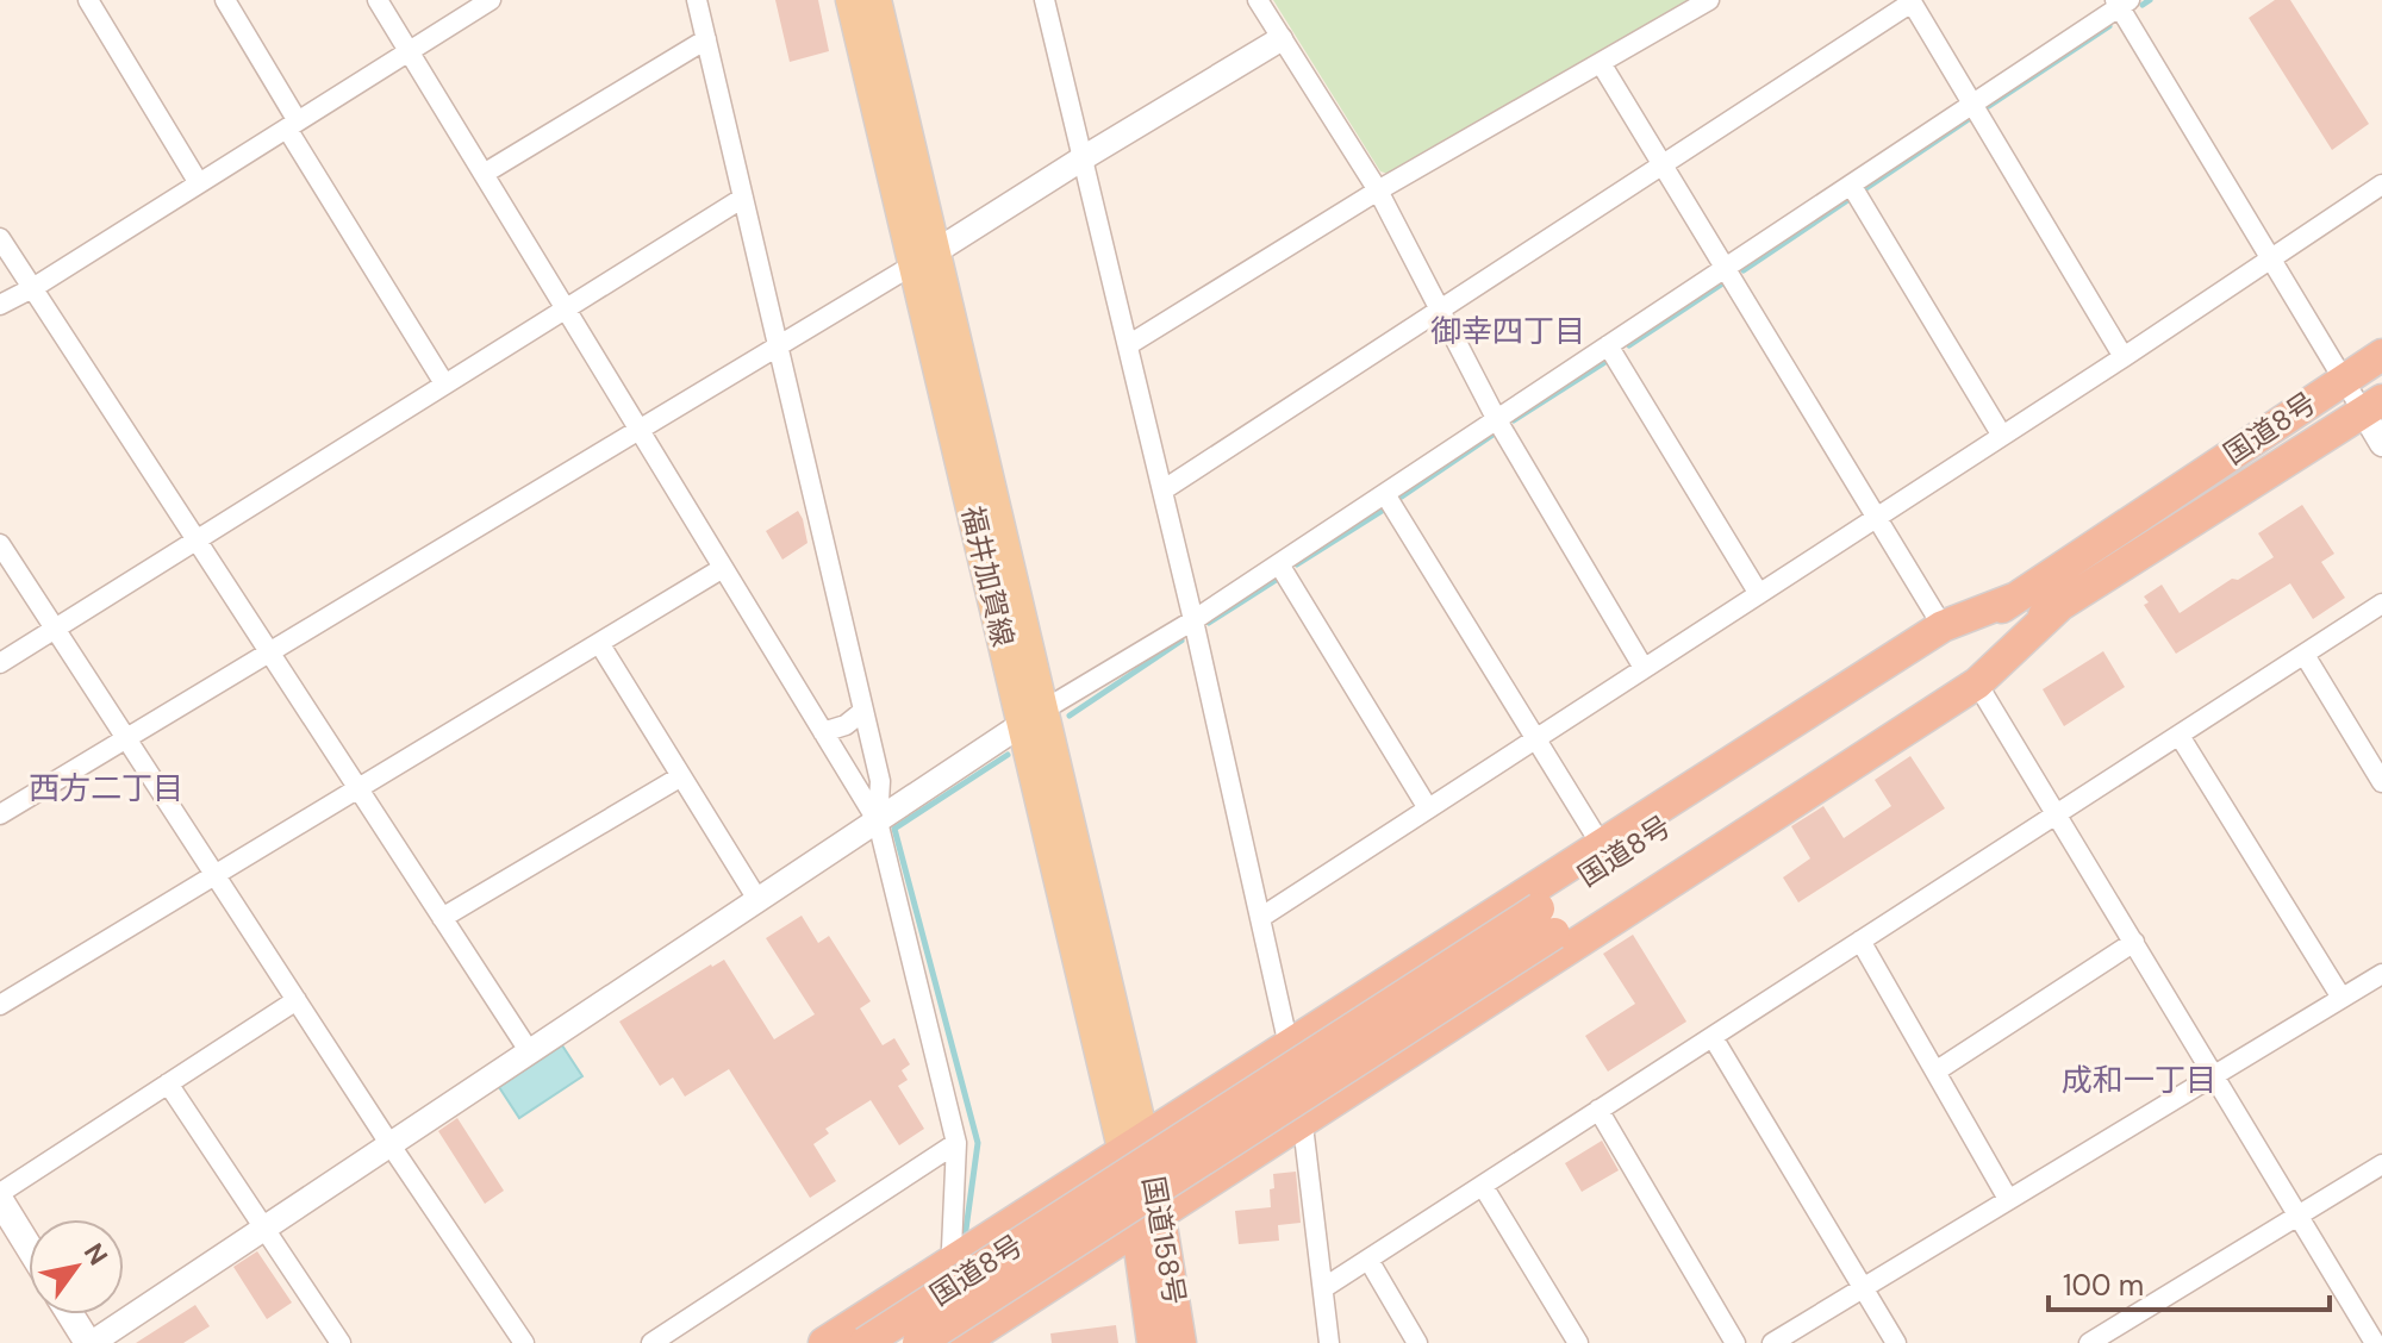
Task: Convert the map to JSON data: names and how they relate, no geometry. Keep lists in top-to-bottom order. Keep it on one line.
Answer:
{"streets":{"highway":["国道8号","国道158号"],"main road":["福井加賀線"]},"crossings":[["福井加賀線","国道158号"]],"districts":["御幸四丁目","西方二丁目","成和一丁目"],"scale_bar":"100 m","north":"top right"}
